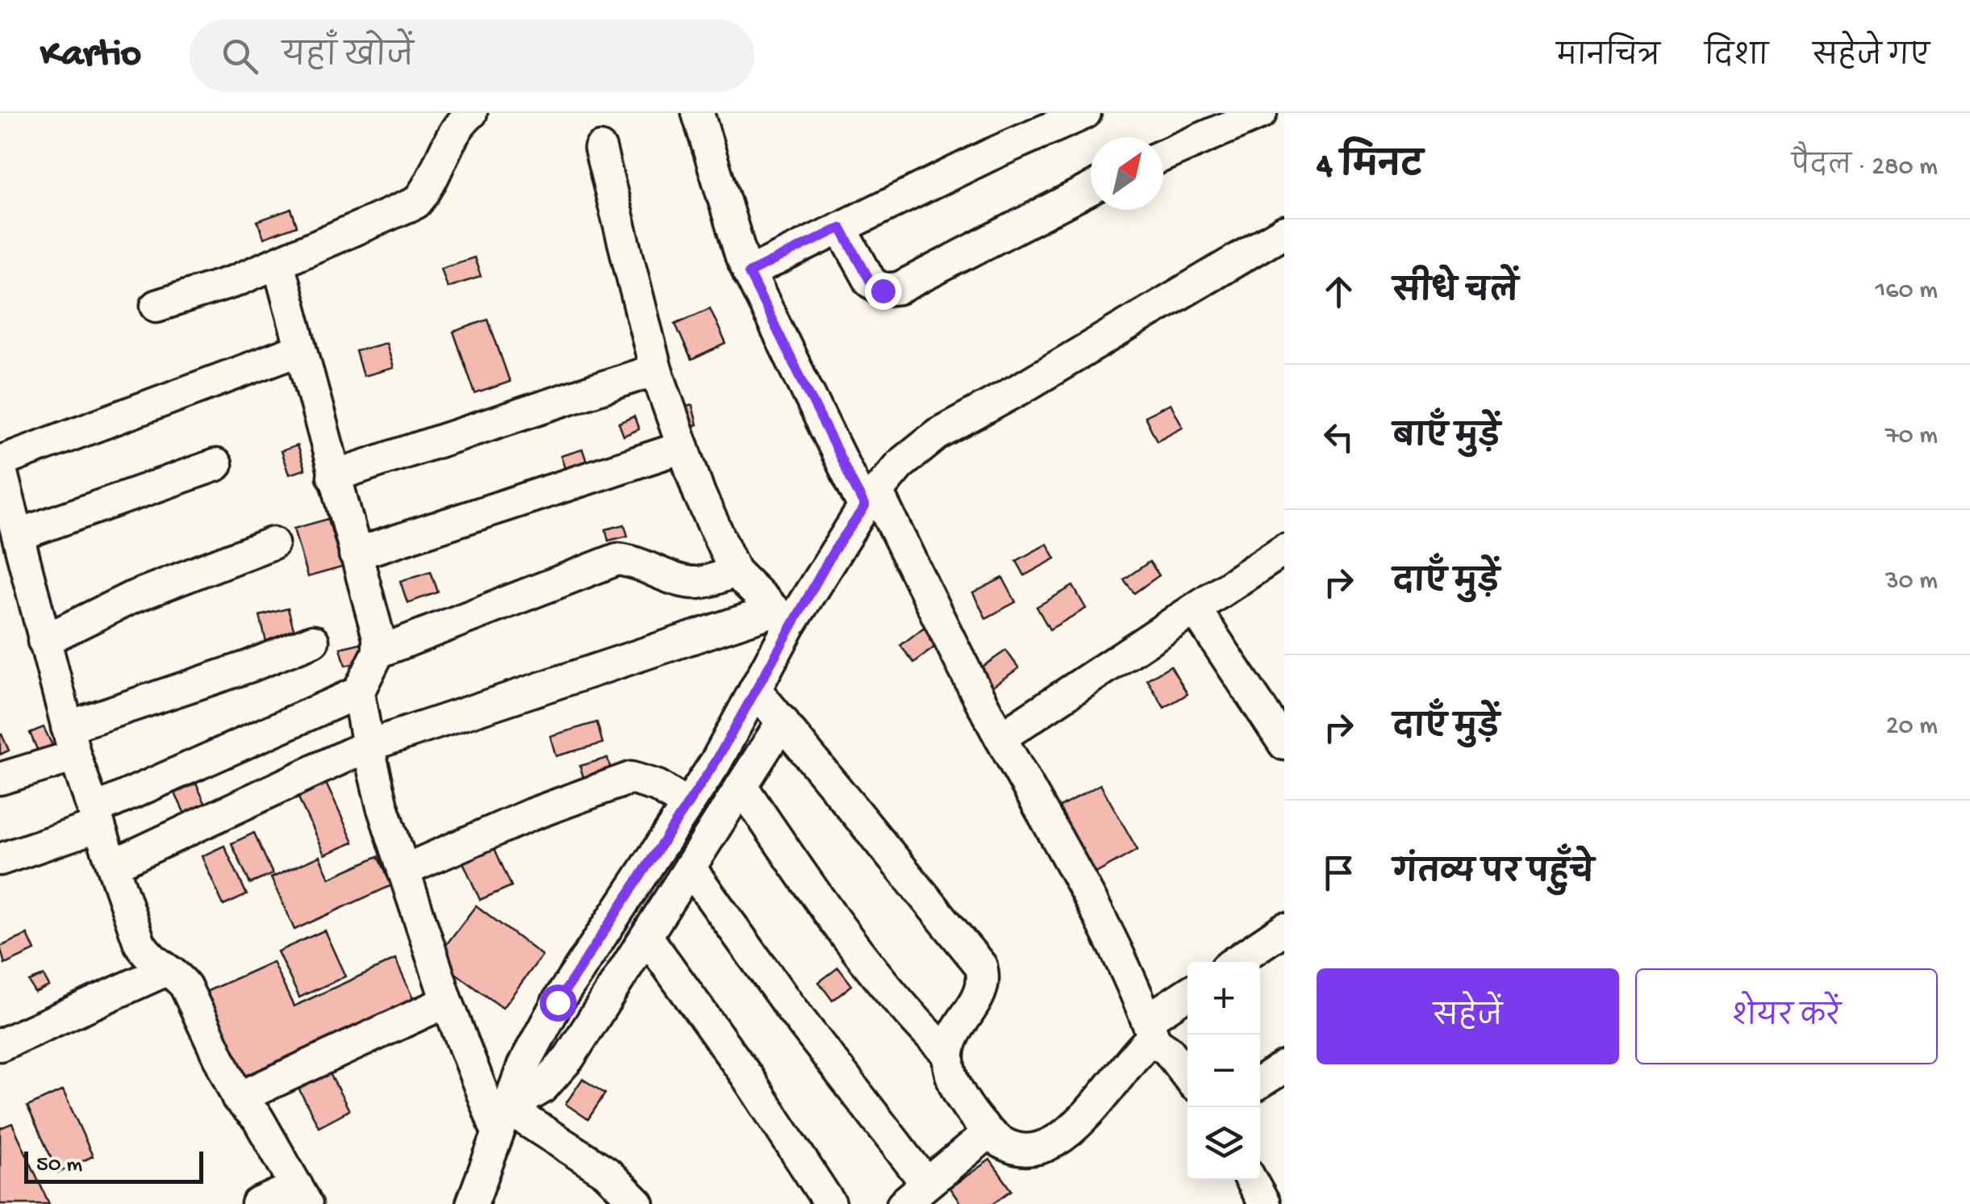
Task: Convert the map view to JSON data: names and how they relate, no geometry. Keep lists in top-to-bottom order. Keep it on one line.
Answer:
{"scale_bar":"50 m","north":"top right","page":{"header":"Kartio","search":"यहाँ खोजें","nav":["मानचित्र","दिशा","सहेजे गए"],"heading":["4 मिनट","पैदल · 280 m"],"list":[["सीधे चलें","160 m"],["बाएँ मुड़ें","70 m"],["दाएँ मुड़ें","30 m"],["दाएँ मुड़ें","20 m"],"गंतव्य पर पहुँचे"],"buttons":["सहेजें","शेयर करें"],"map_buttons":["+","−"],"scale":"50 m"}}
